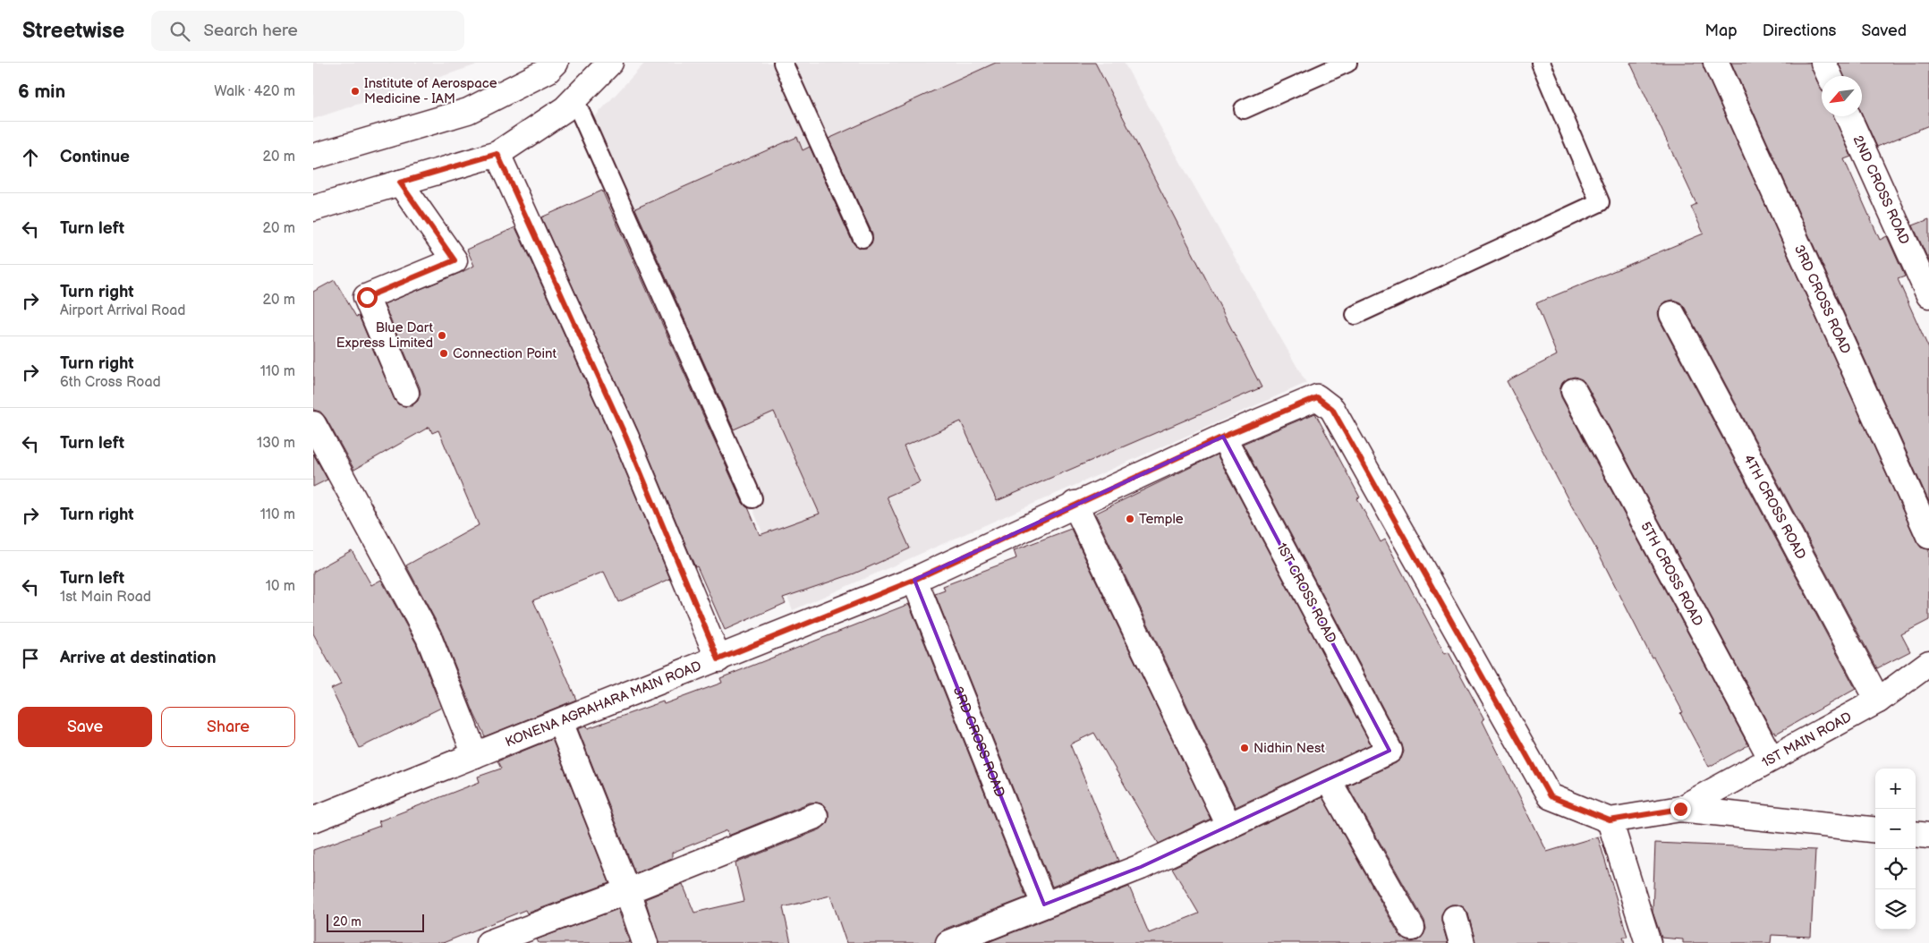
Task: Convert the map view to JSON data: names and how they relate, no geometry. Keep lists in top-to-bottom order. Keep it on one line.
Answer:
{"streets":{"street":["2ND CROSS ROAD","3RD CROSS ROAD","4TH CROSS ROAD","5TH CROSS ROAD","1ST CROSS ROAD","KONENA AGRAHARA MAIN ROAD","1ST MAIN ROAD"]},"crossings":[["3RD CROSS ROAD","KONENA AGRAHARA MAIN ROAD"],["4TH CROSS ROAD","1ST MAIN ROAD"],["5TH CROSS ROAD","1ST MAIN ROAD"],["1ST CROSS ROAD","KONENA AGRAHARA MAIN ROAD"],["KONENA AGRAHARA MAIN ROAD","1ST MAIN ROAD"]],"places":["Institute of Aerospace Medicine - IAM","Blue Dart Express Limited","Connection Point","Temple","Nidhin Nest"],"scale_bar":"20 m","north":"bottom left","page":{"header":"Streetwise","search":"Search here","nav":["Map","Directions","Saved"],"heading":["6 min","Walk · 420 m"],"list":[["Continue","20 m"],["Turn left","20 m"],["Turn right","Airport Arrival Road","20 m"],["Turn right","6th Cross Road","110 m"],["Turn left","130 m"],["Turn right","110 m"],["Turn left","1st Main Road","10 m"],"Arrive at destination"],"buttons":["Save","Share"],"map_buttons":["+","−"],"scale":"20 m"}}
